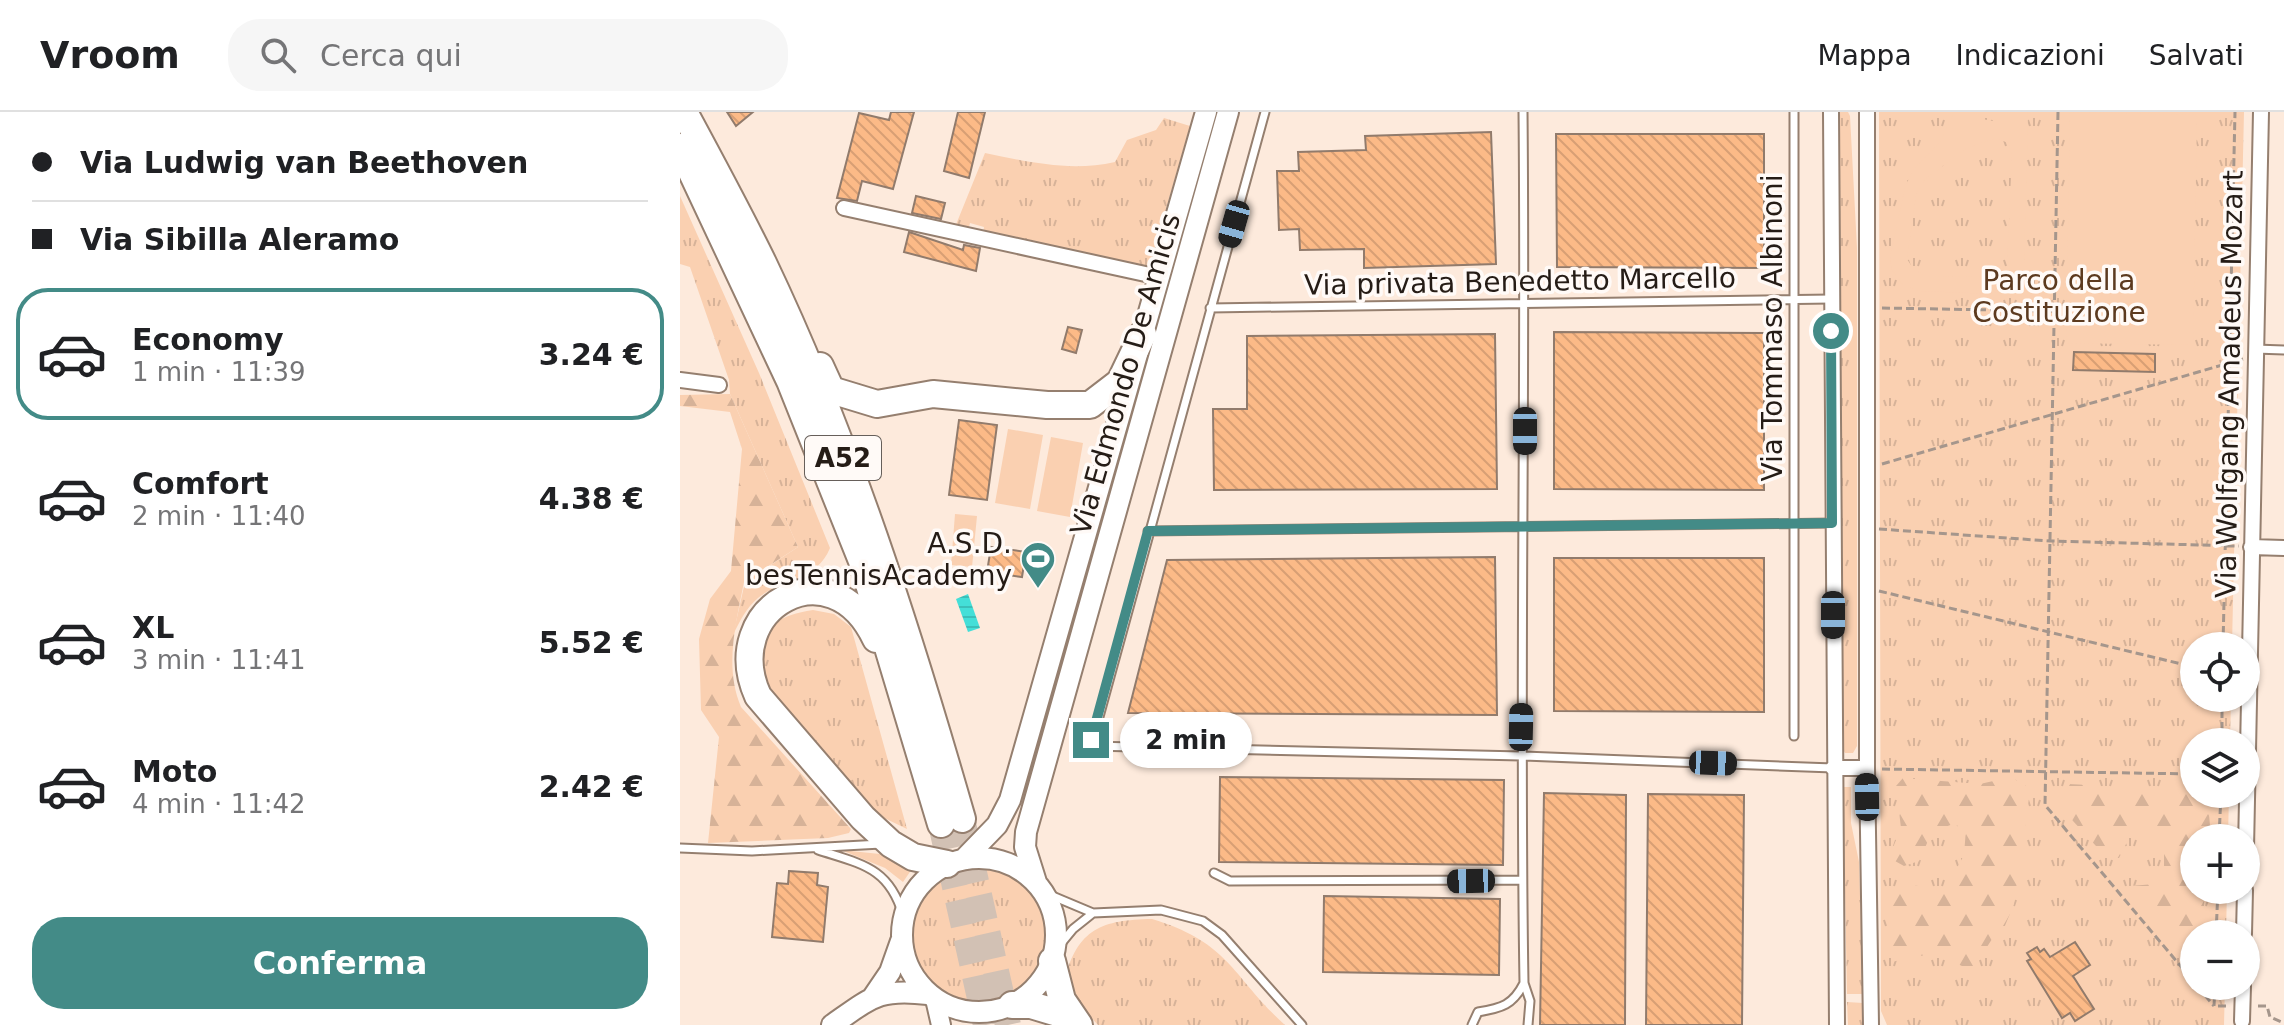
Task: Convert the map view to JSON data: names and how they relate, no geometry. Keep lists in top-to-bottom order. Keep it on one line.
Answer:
{"streets":{"highway":["A52"],"main road":["Via Edmondo De Amicis"],"street":["Via Wolfgang Amadeus Mozart"],"lane":["Via privata Benedetto Marcello","Via Tommaso Albinoni"]},"crossings":[["Via privata Benedetto Marcello","Via Tommaso Albinoni"]],"parks":["Parco della Costituzione"],"places":{"sports":["A.S.D. besTennisAcademy"]},"page":{"header":"Vroom","search":"Cerca qui","nav":["Mappa","Indicazioni","Salvati"],"banner":["Via Ludwig van Beethoven","Via Sibilla Aleramo"],"list":[{"name":"Economy","note":"1 min · 11:39","value":"3.24 €"},{"name":"Comfort","note":"2 min · 11:40","value":"4.38 €"},{"name":"XL","note":"3 min · 11:41","value":"5.52 €"},{"name":"Moto","note":"4 min · 11:42","value":"2.42 €"}],"map_buttons":["+","−"],"bubble":"2 min","buttons":"Conferma"}}
